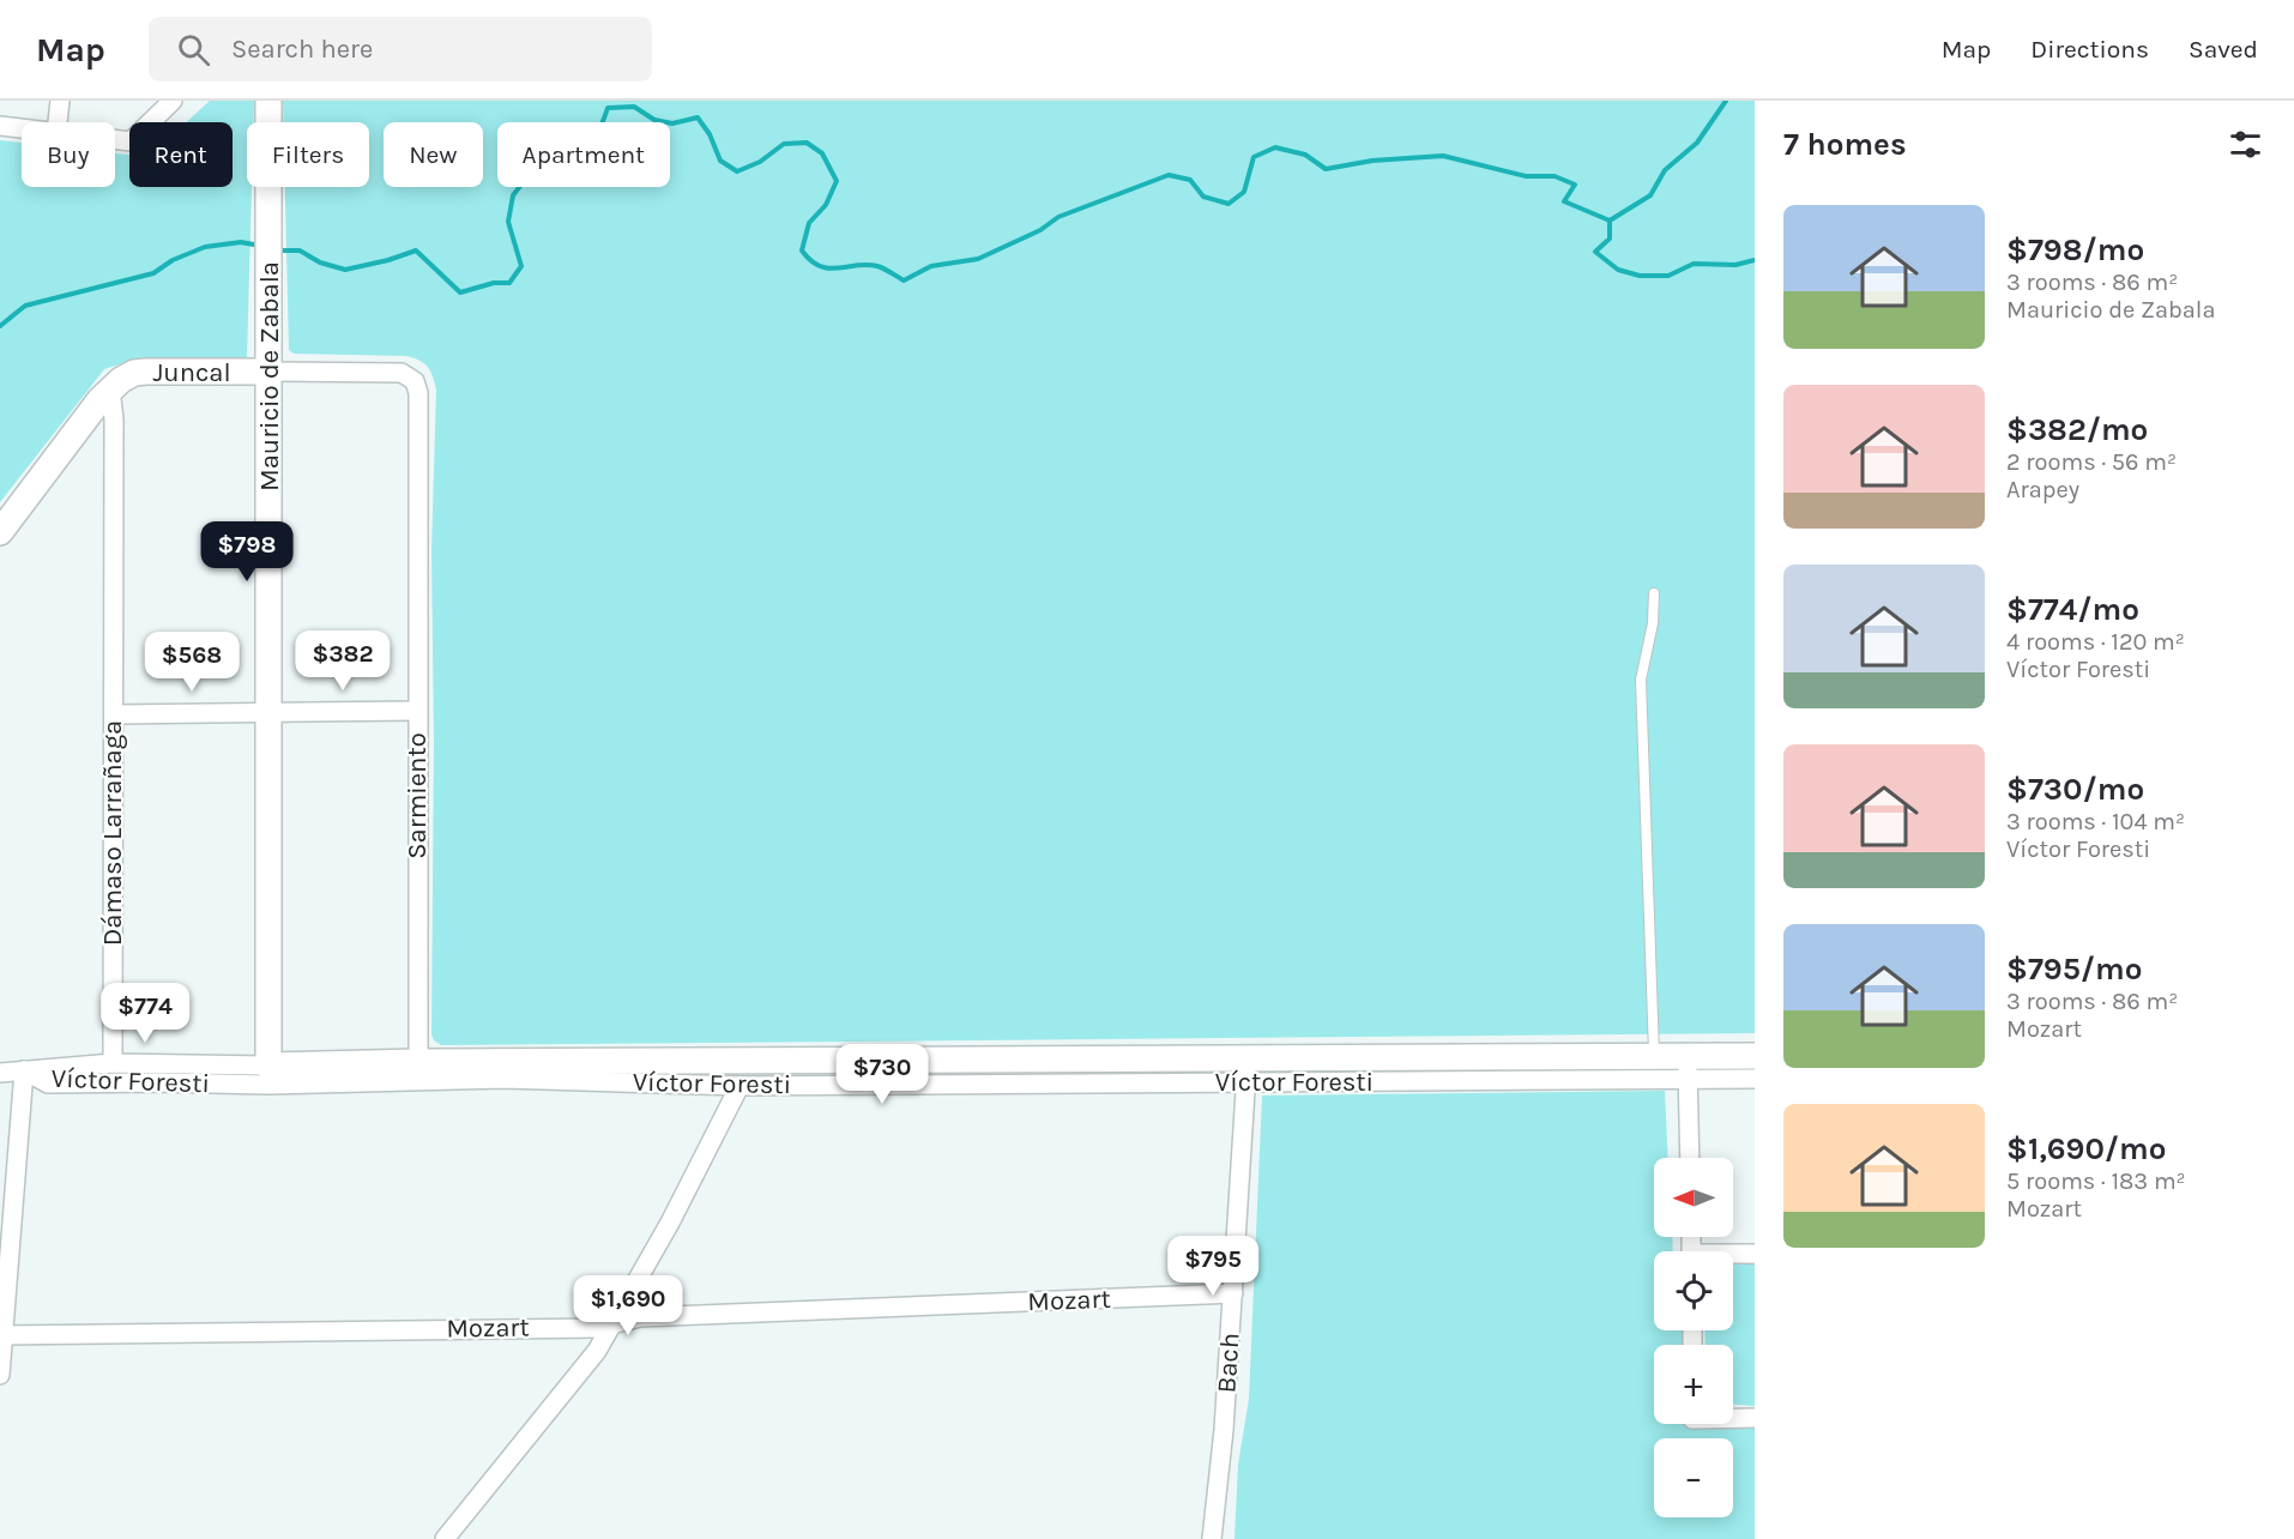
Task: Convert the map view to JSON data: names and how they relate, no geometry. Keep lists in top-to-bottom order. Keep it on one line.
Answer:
{"streets":{"street":["Juncal","Mauricio de Zabala","Sarmiento","Dámaso Larrañaga","Víctor Foresti","Mozart","Bach"]},"crossings":[["Juncal","Mauricio de Zabala"],["Juncal","Sarmiento"],["Juncal","Dámaso Larrañaga"],["Mauricio de Zabala","Víctor Foresti"],["Sarmiento","Víctor Foresti"],["Dámaso Larrañaga","Víctor Foresti"],["Víctor Foresti","Bach"],["Mozart","Bach"]],"north":"left","page":{"header":"Map","search":"Search here","nav":["Map","Directions","Saved"],"heading":"7 homes","chip":["Buy","Rent","Filters","New","Apartment"],"list":[{"name":"$798/mo","note":"3 rooms · 86 m² · Mauricio de Zabala"},{"name":"$382/mo","note":"2 rooms · 56 m² · Arapey"},{"name":"$774/mo","note":"4 rooms · 120 m² · Víctor Foresti"},{"name":"$730/mo","note":"3 rooms · 104 m² · Víctor Foresti"},{"name":"$795/mo","note":"3 rooms · 86 m² · Mozart"},{"name":"$1,690/mo","note":"5 rooms · 183 m² · Mozart"}],"price":["$798","$382","$568","$774","$730","$795","$1,690"],"map_buttons":["+","−"]}}
